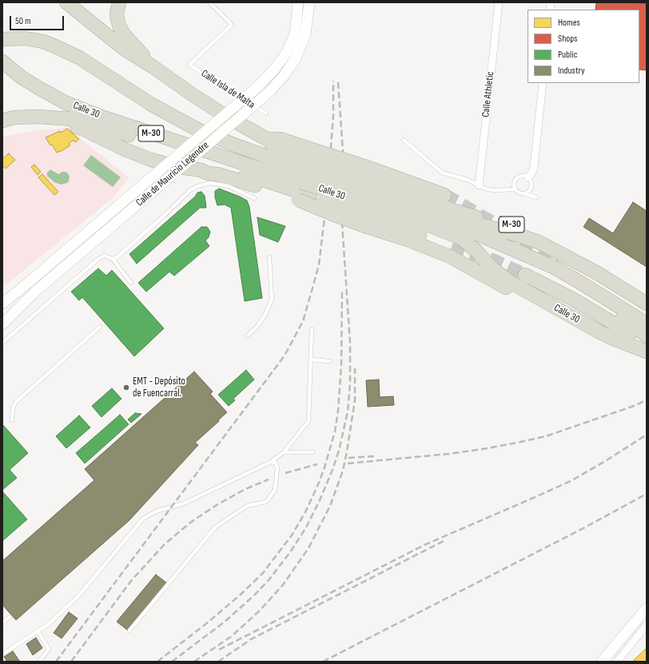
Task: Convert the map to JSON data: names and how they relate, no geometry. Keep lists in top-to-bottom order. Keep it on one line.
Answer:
{"streets":{"highway":["Calle 30","M-30"],"street":["Calle Athletic","Calle de Mauricio Legendre"],"lane":["Calle Isla de Malta"]},"places":["EMT - Depósito de Fuencarral."],"legend":["Homes","Shops","Public","Industry"],"scale_bar":"50 m"}
